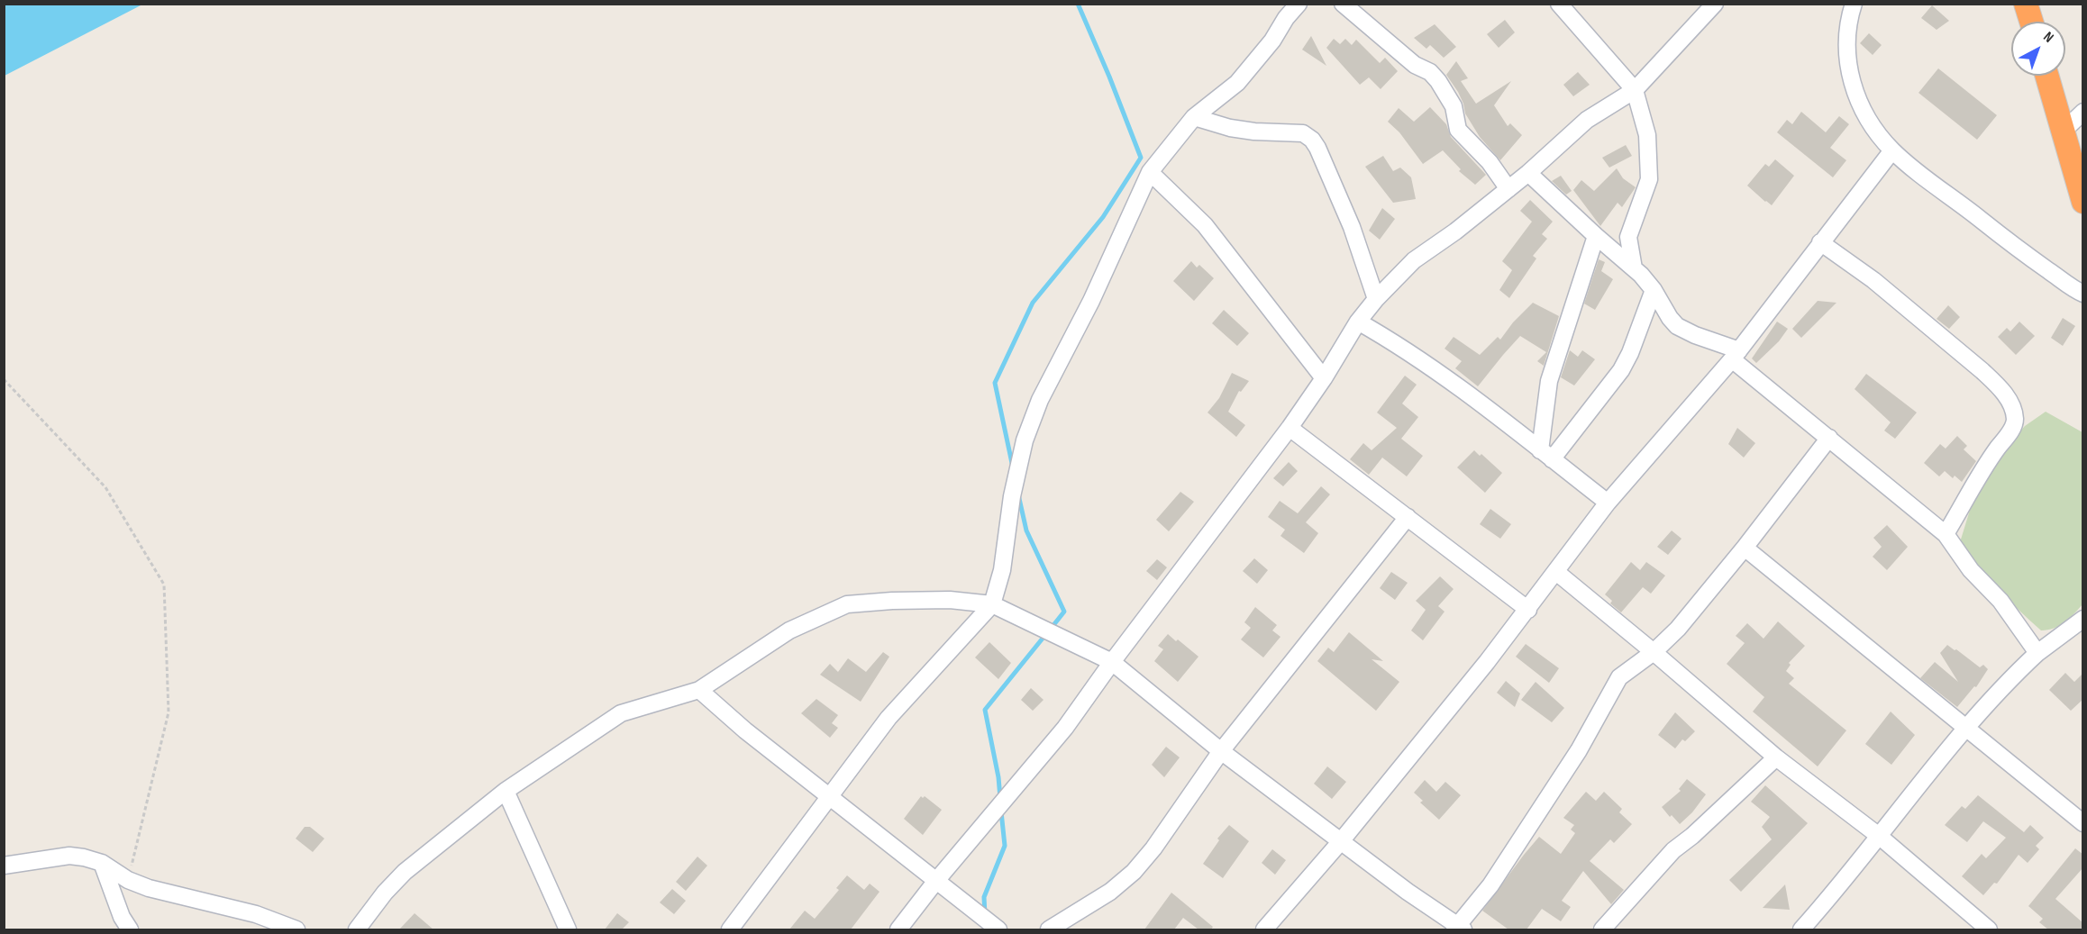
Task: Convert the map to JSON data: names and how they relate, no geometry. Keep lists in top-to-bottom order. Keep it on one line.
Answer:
{"north":"top right"}
